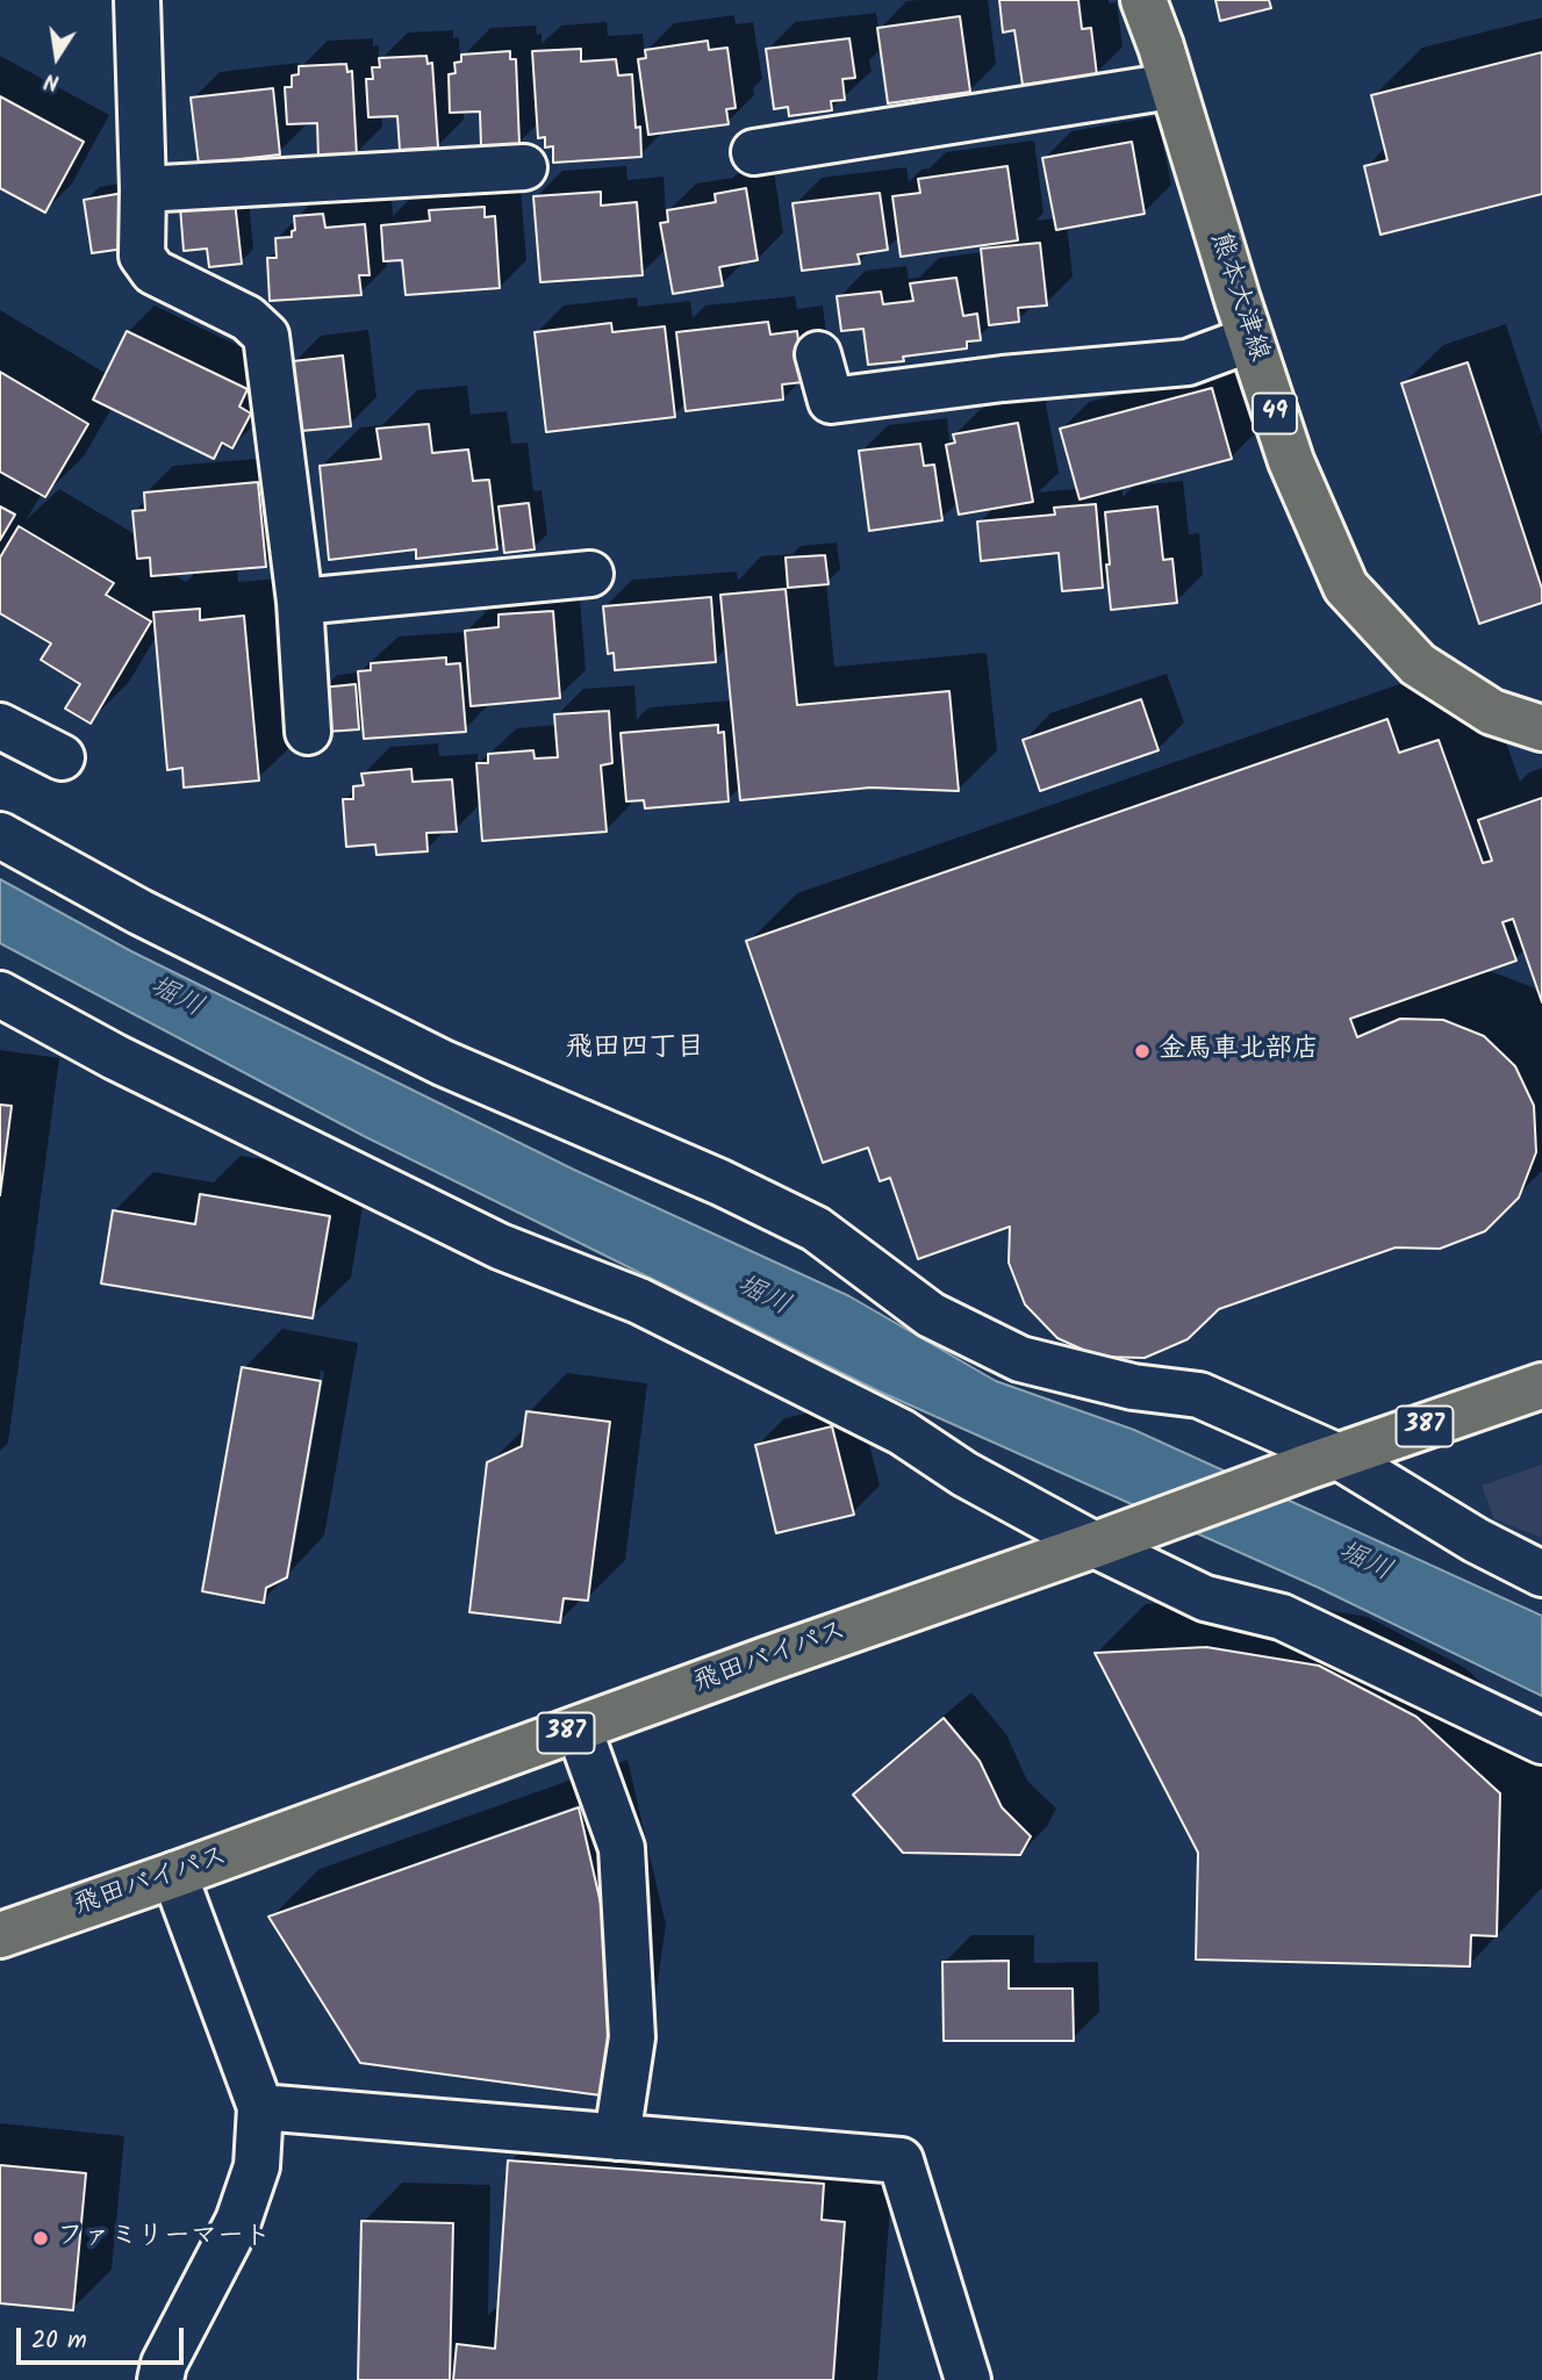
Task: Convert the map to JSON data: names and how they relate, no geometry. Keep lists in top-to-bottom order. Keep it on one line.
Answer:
{"streets":{"main road":["熊本大津線","49","387","飛田バイパス"]},"districts":["飛田四丁目"],"water":["堀川"],"places":["金馬車北部店","ファミリーマート"],"scale_bar":"20 m","north":"bottom"}
